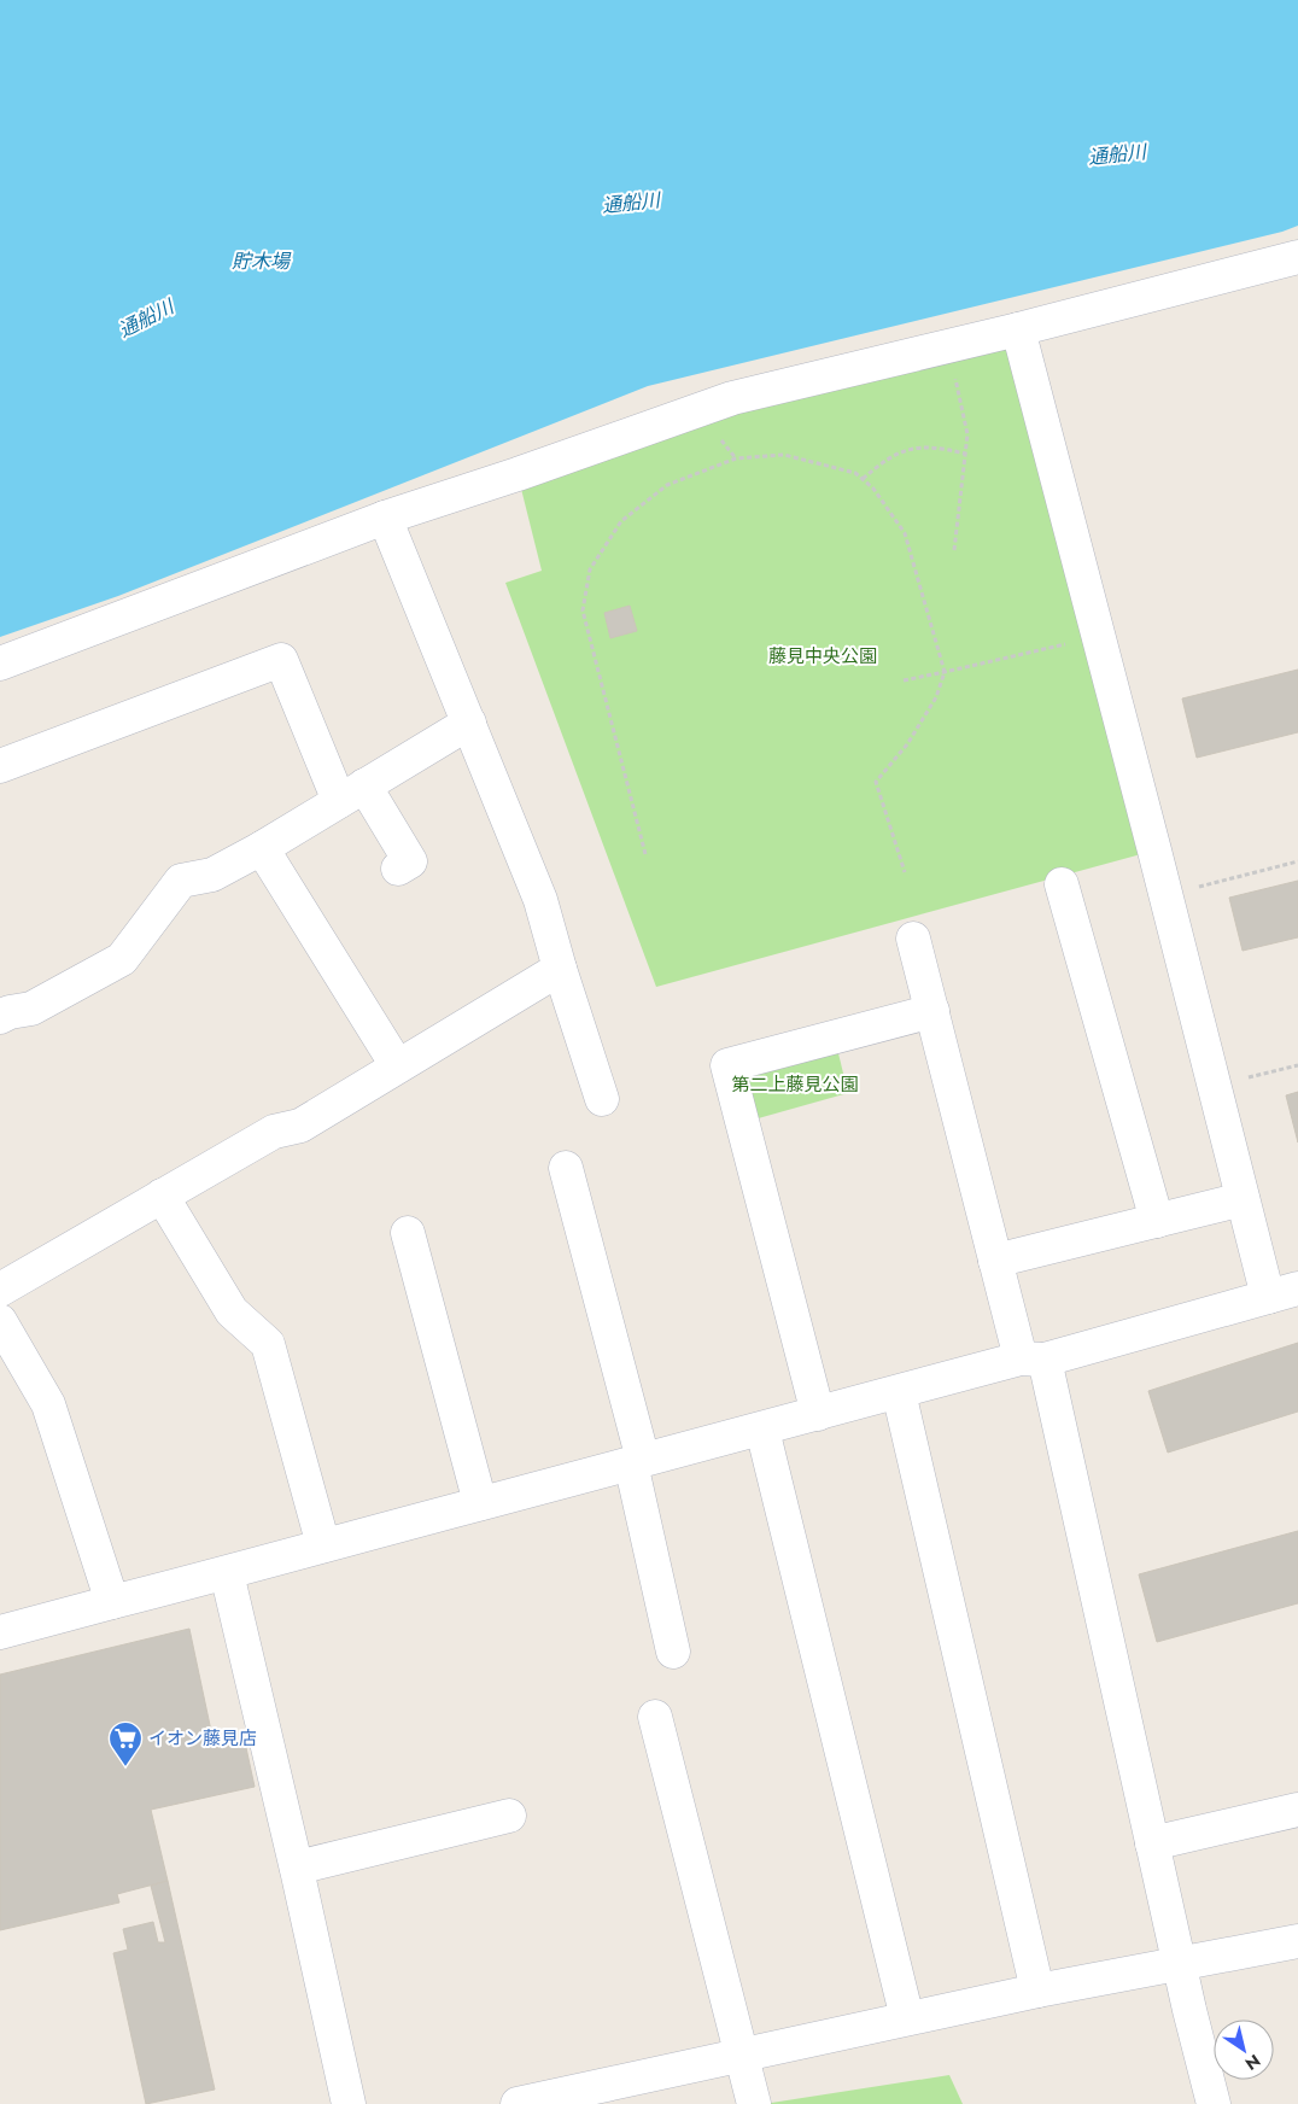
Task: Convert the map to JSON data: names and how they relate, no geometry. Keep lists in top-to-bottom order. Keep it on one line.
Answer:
{"water":["通船川","貯木場"],"parks":["藤見中央公園","第二上藤見公園"],"places":{"supermarket":["イオン藤見店"]},"north":"bottom right"}
